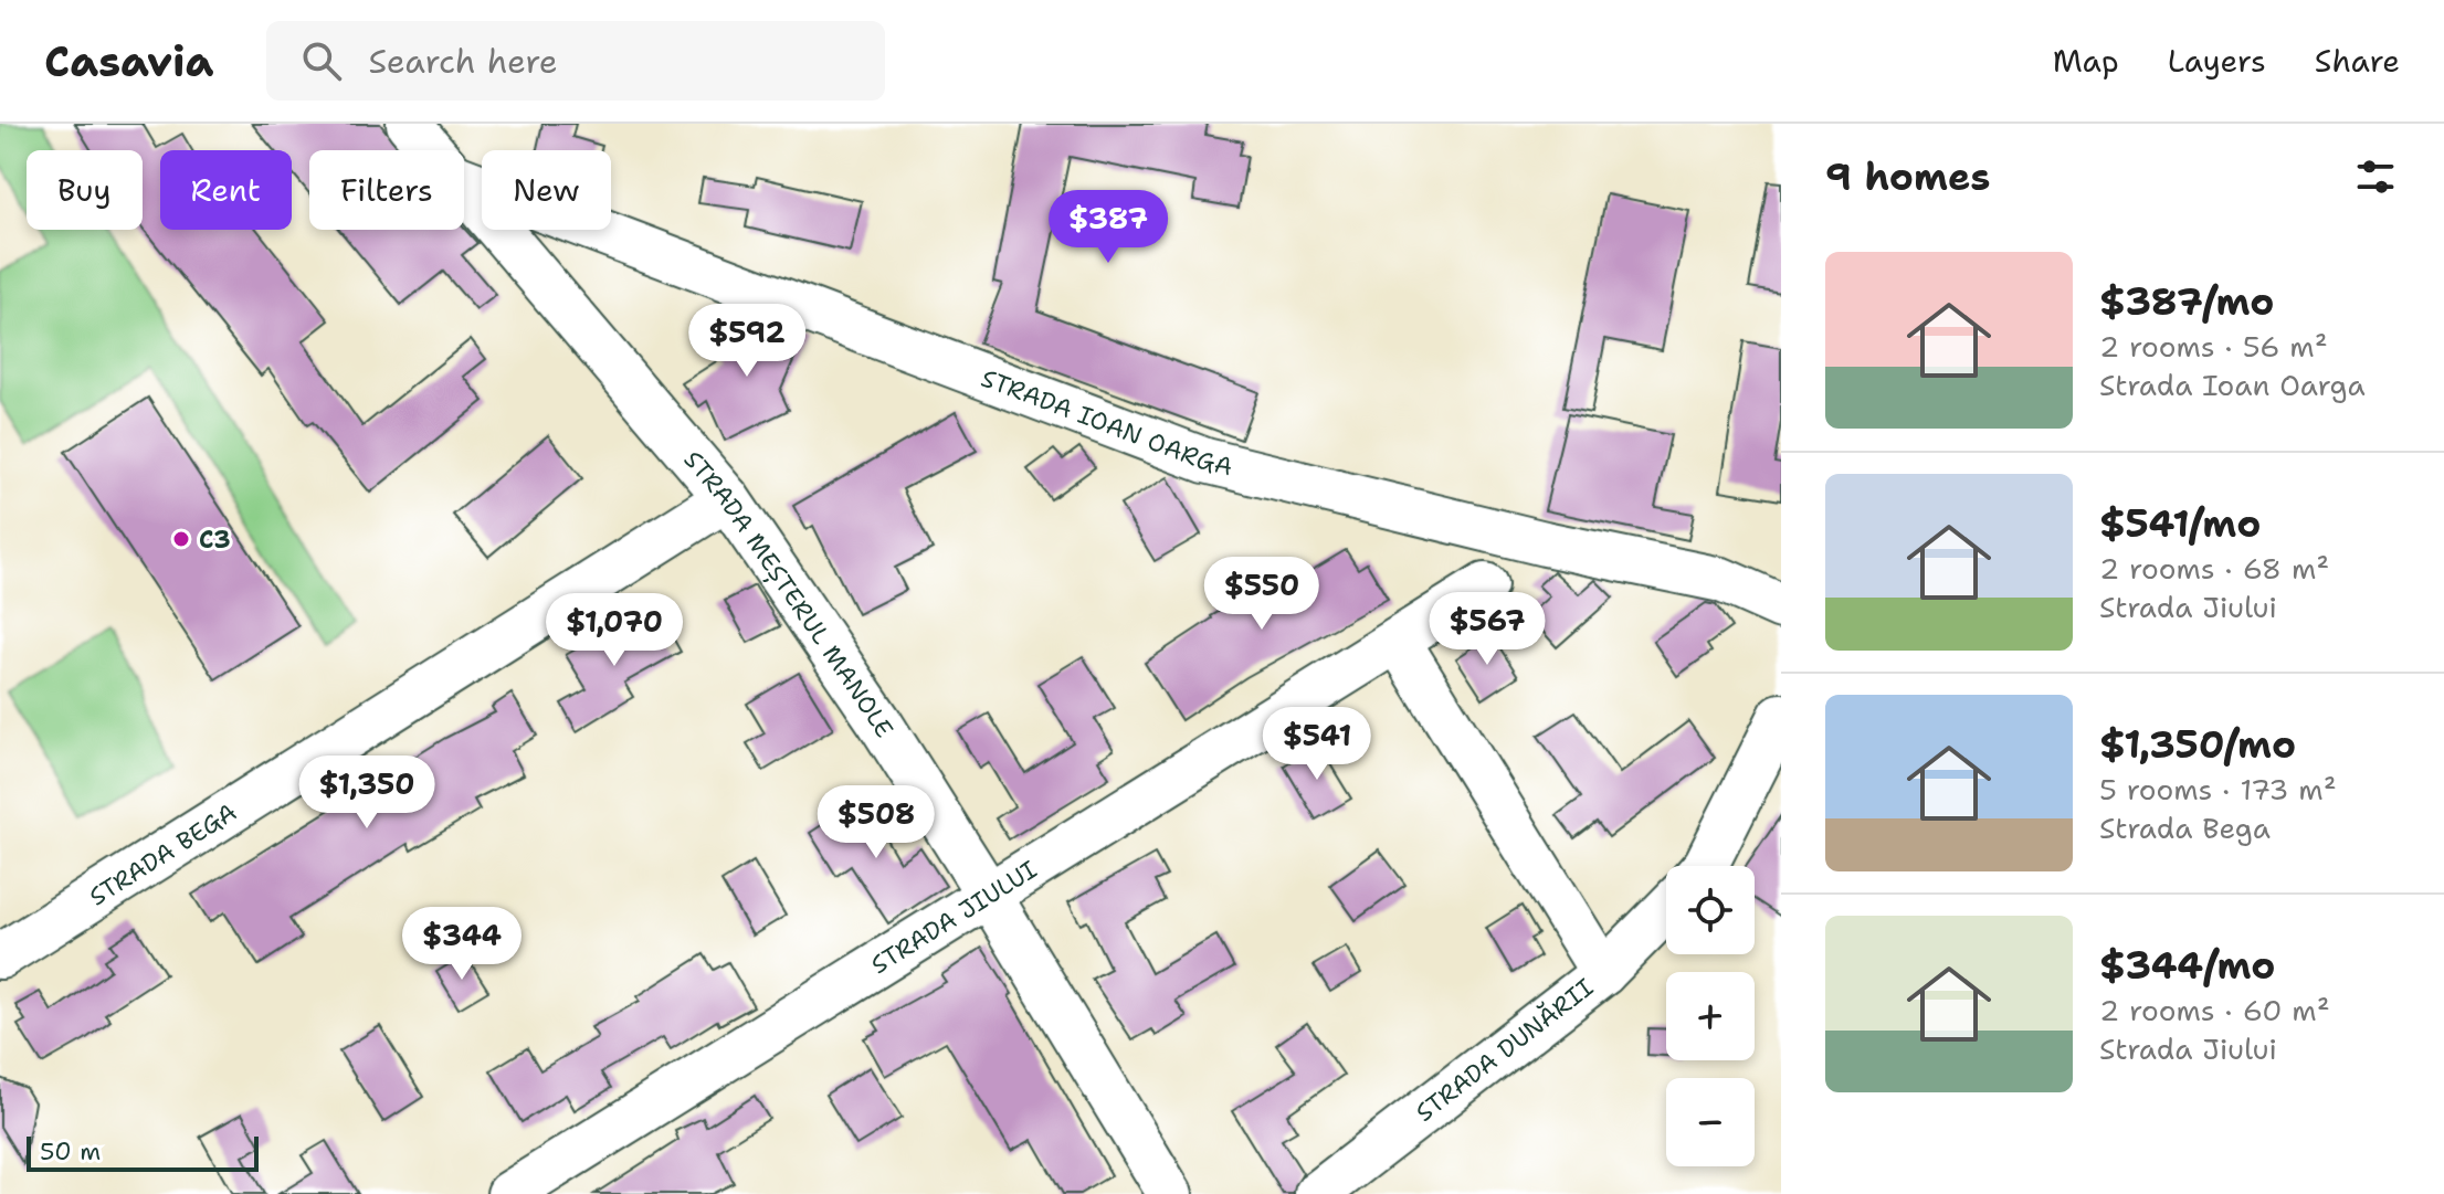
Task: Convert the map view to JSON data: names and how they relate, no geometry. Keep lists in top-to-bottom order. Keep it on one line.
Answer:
{"streets":{"street":["STRADA IOAN OARGA","STRADA MEȘTERUL MANOLE","STRADA BEGA","STRADA JIULUI","STRADA DUNĂRII"]},"crossings":[["STRADA MEȘTERUL MANOLE","STRADA BEGA"],["STRADA MEȘTERUL MANOLE","STRADA JIULUI"]],"places":["C3"],"scale_bar":"50 m","page":{"header":"Casavia","search":"Search here","nav":["Map","Layers","Share"],"heading":"9 homes","chip":["Buy","Rent","Filters","New"],"price":["$387","$592","$550","$567","$1,070","$541","$1,350","$508","$344"],"list":[{"name":"$387/mo","note":"2 rooms · 56 m² · Strada Ioan Oarga"},{"name":"$541/mo","note":"2 rooms · 68 m² · Strada Jiului"},{"name":"$1,350/mo","note":"5 rooms · 173 m² · Strada Bega"},{"name":"$344/mo","note":"2 rooms · 60 m² · Strada Jiului"}],"map_buttons":["+","−"],"scale":"50 m"}}
